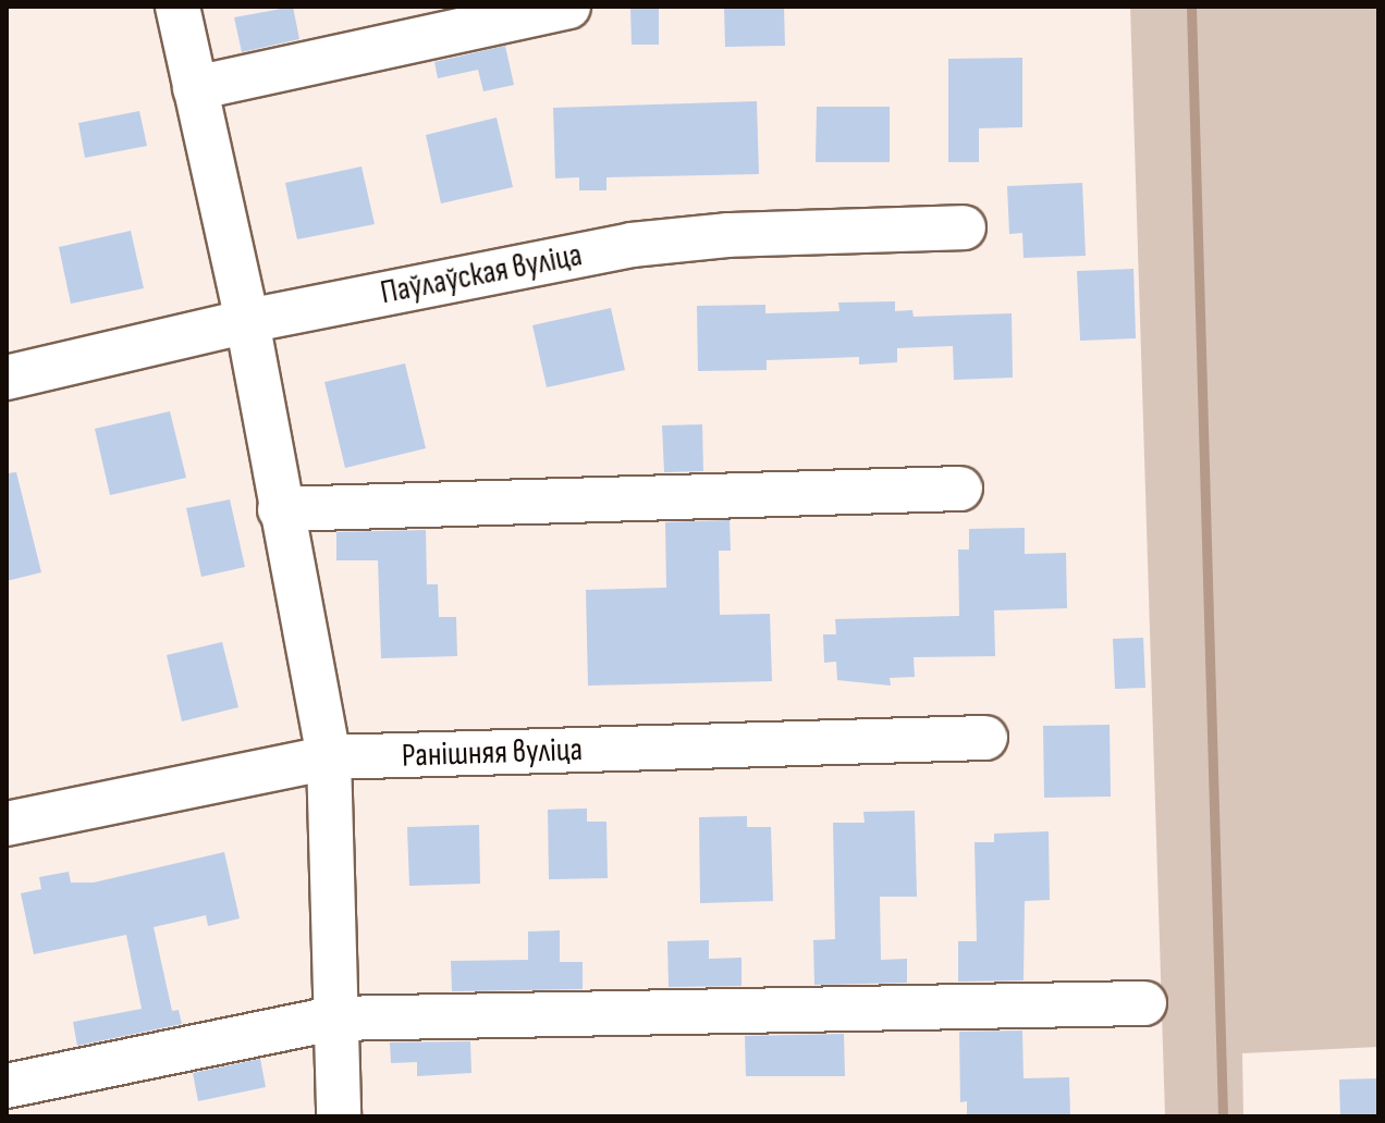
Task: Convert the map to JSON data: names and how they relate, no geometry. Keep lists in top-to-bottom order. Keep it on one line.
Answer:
{"streets":{"street":["Паўлаўская вуліца","Ранішняя вуліца"]}}
